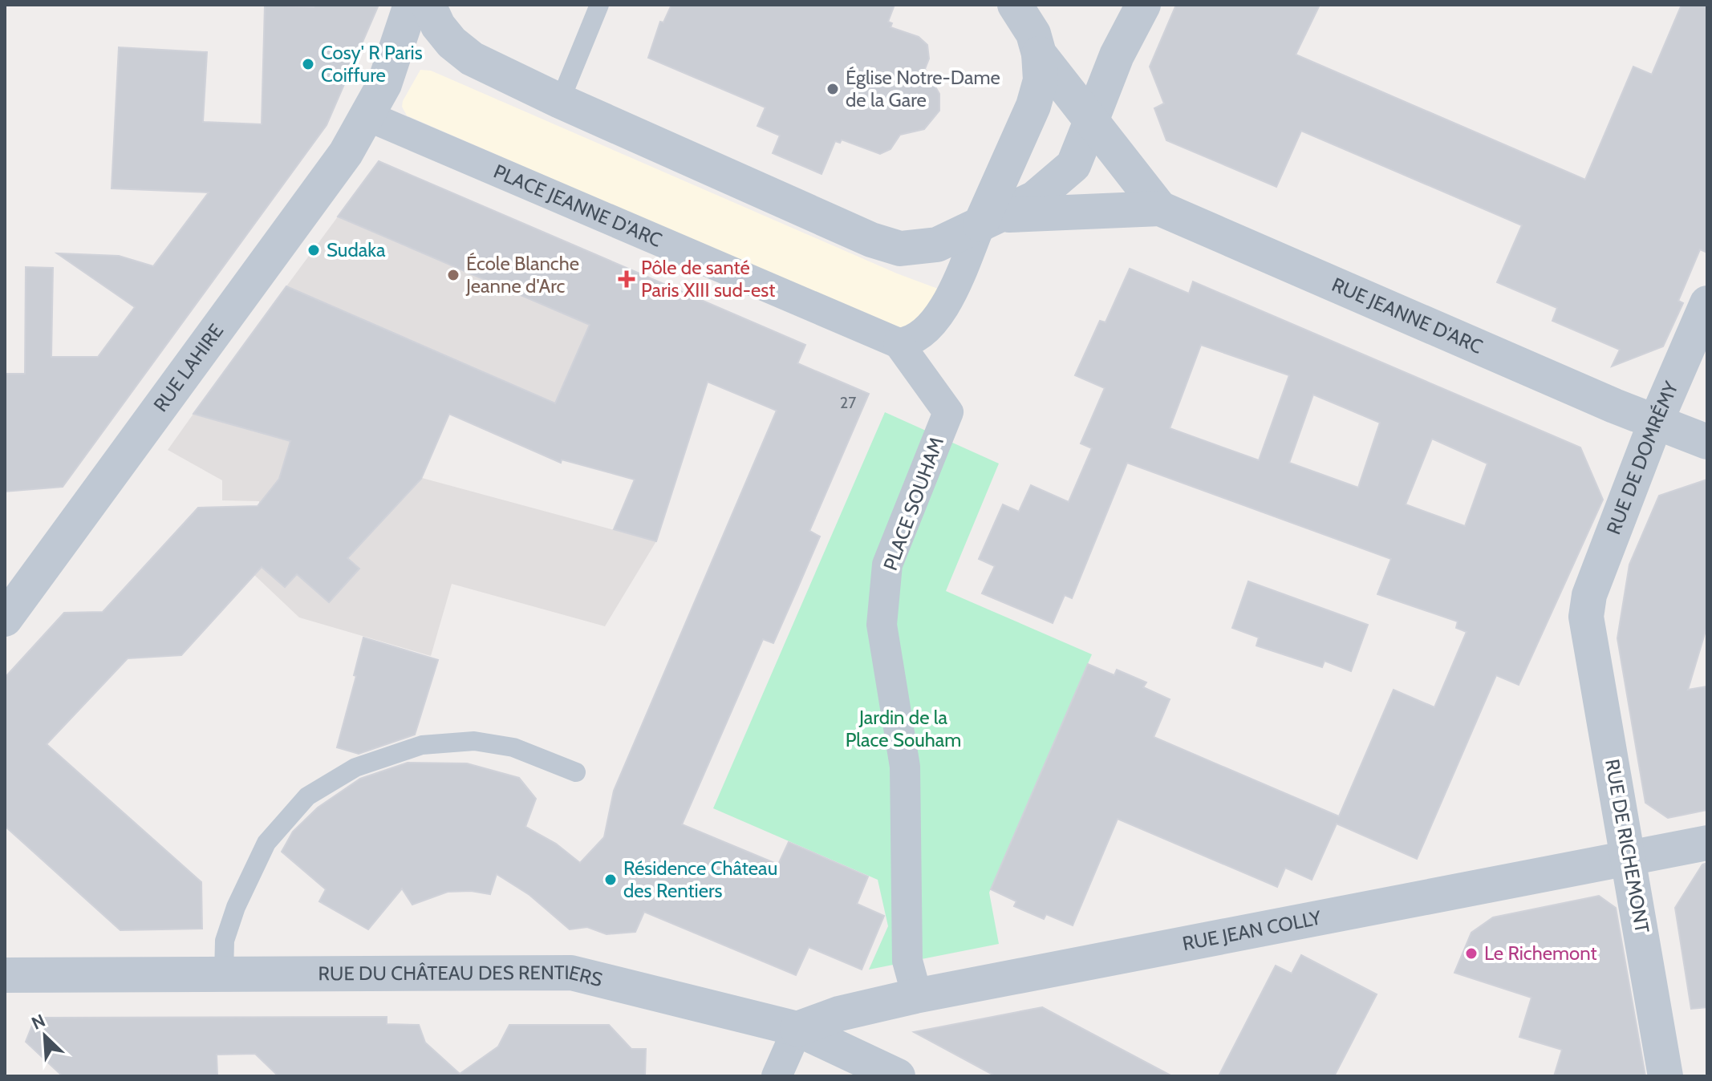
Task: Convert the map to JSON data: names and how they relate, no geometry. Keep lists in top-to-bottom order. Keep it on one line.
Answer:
{"streets":{"street":["PLACE JEANNE D'ARC","RUE JEANNE D'ARC","RUE LAHIRE","RUE DE DOMRÉMY","PLACE SOUHAM","RUE DE RICHEMONT","RUE JEAN COLLY","RUE DU CHÂTEAU DES RENTIERS"]},"crossings":[["PLACE JEANNE D'ARC","RUE LAHIRE"],["PLACE JEANNE D'ARC","PLACE SOUHAM"],["RUE JEANNE D'ARC","RUE DE DOMRÉMY"],["RUE DE DOMRÉMY","RUE DE RICHEMONT"],["RUE DE RICHEMONT","RUE JEAN COLLY"],["RUE JEAN COLLY","RUE DU CHÂTEAU DES RENTIERS"]],"parks":["Jardin de la Place Souham"],"places":{"other":["Cosy' R Paris Coiffure","Église Notre-Dame de la Gare","Sudaka","École Blanche Jeanne d'Arc","Résidence Château des Rentiers","Le Richemont"],"health":["Pôle de santé Paris XIII sud-est"]},"house_numbers":["27"],"north":"top left"}
